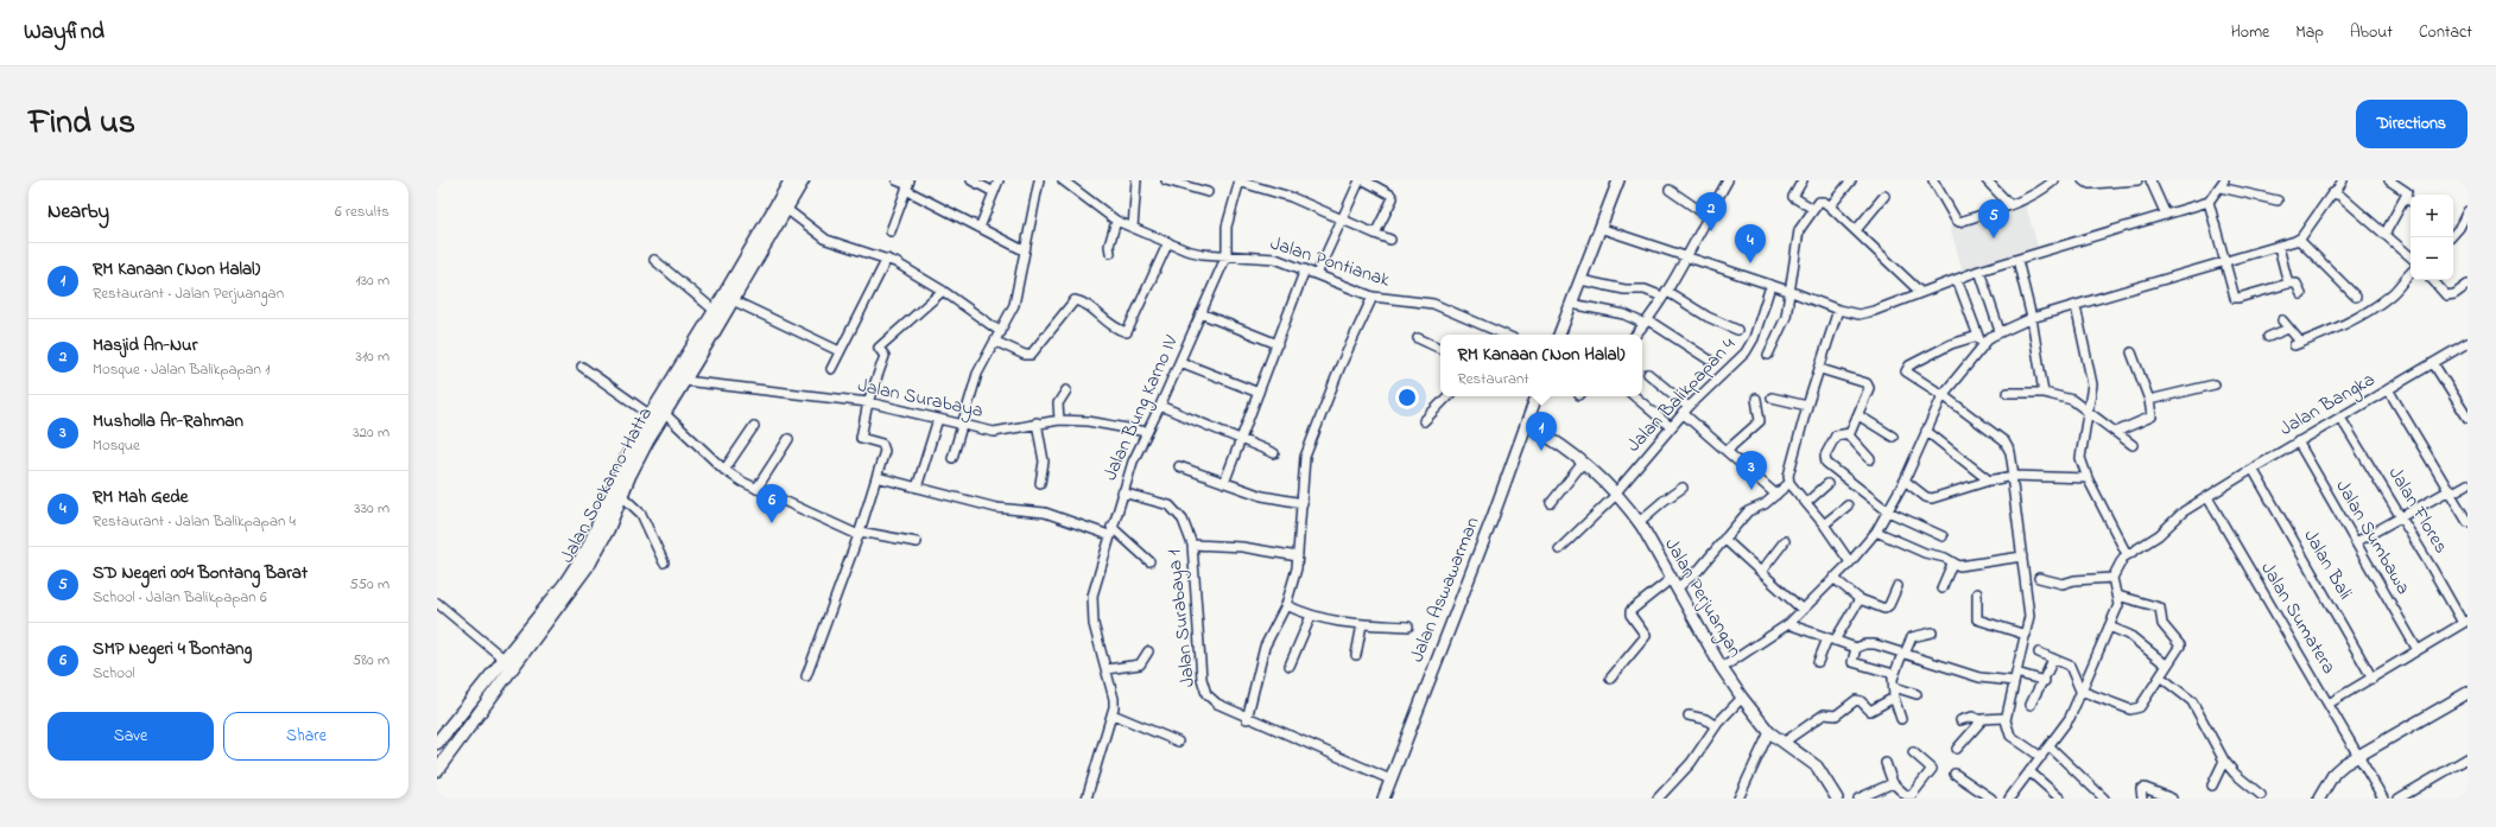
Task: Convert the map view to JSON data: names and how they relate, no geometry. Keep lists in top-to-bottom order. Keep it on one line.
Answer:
{"streets":{"main road":["Jalan Soekarno-Hatta"],"street":["Jalan Pontianak","Jalan Balikpapan 4","Jalan Surabaya","Jalan Bangka","Jalan Bung Karno IV","Jalan Flores","Jalan Sumbawa","Jalan Bali","Jalan Aswawarman","Jalan Perjuangan","Jalan Surabaya 1","Jalan Sumatera"]},"crossings":[["Jalan Pontianak","Jalan Bung Karno IV"],["Jalan Balikpapan 4","Jalan Perjuangan"],["Jalan Surabaya","Jalan Bung Karno IV"],["Jalan Surabaya","Jalan Soekarno-Hatta"],["Jalan Bangka","Jalan Flores"],["Jalan Bangka","Jalan Sumbawa"],["Jalan Bangka","Jalan Bali"],["Jalan Bangka","Jalan Sumatera"],["Jalan Bung Karno IV","Jalan Surabaya 1"],["Jalan Aswawarman","Jalan Perjuangan"],["Jalan Aswawarman","Jalan Surabaya 1"]],"page":{"header":"Wayfind","nav":["Home","Map","About","Contact"],"title":"Find us","buttons":["Directions",["Save","Share"]],"heading":["Nearby","6 results"],"pins":["2","5","4","1","3","6"],"map_buttons":["+","−"],"list":[{"mark":"1","name":"RM Kanaan (Non Halal)","note":"Restaurant · Jalan Perjuangan","value":"130 m"},{"mark":"2","name":"Masjid An-Nur","note":"Mosque · Jalan Balikpapan 1","value":"310 m"},{"mark":"3","name":"Musholla Ar-Rahman","note":"Mosque","value":"320 m"},{"mark":"4","name":"RM Mah Gede","note":"Restaurant · Jalan Balikpapan 4","value":"330 m"},{"mark":"5","name":"SD Negeri 004 Bontang Barat","note":"School · Jalan Balikpapan 6","value":"550 m"},{"mark":"6","name":"SMP Negeri 4 Bontang","note":"School","value":"580 m"}],"popup":["RM Kanaan (Non Halal)","Restaurant"]}}
